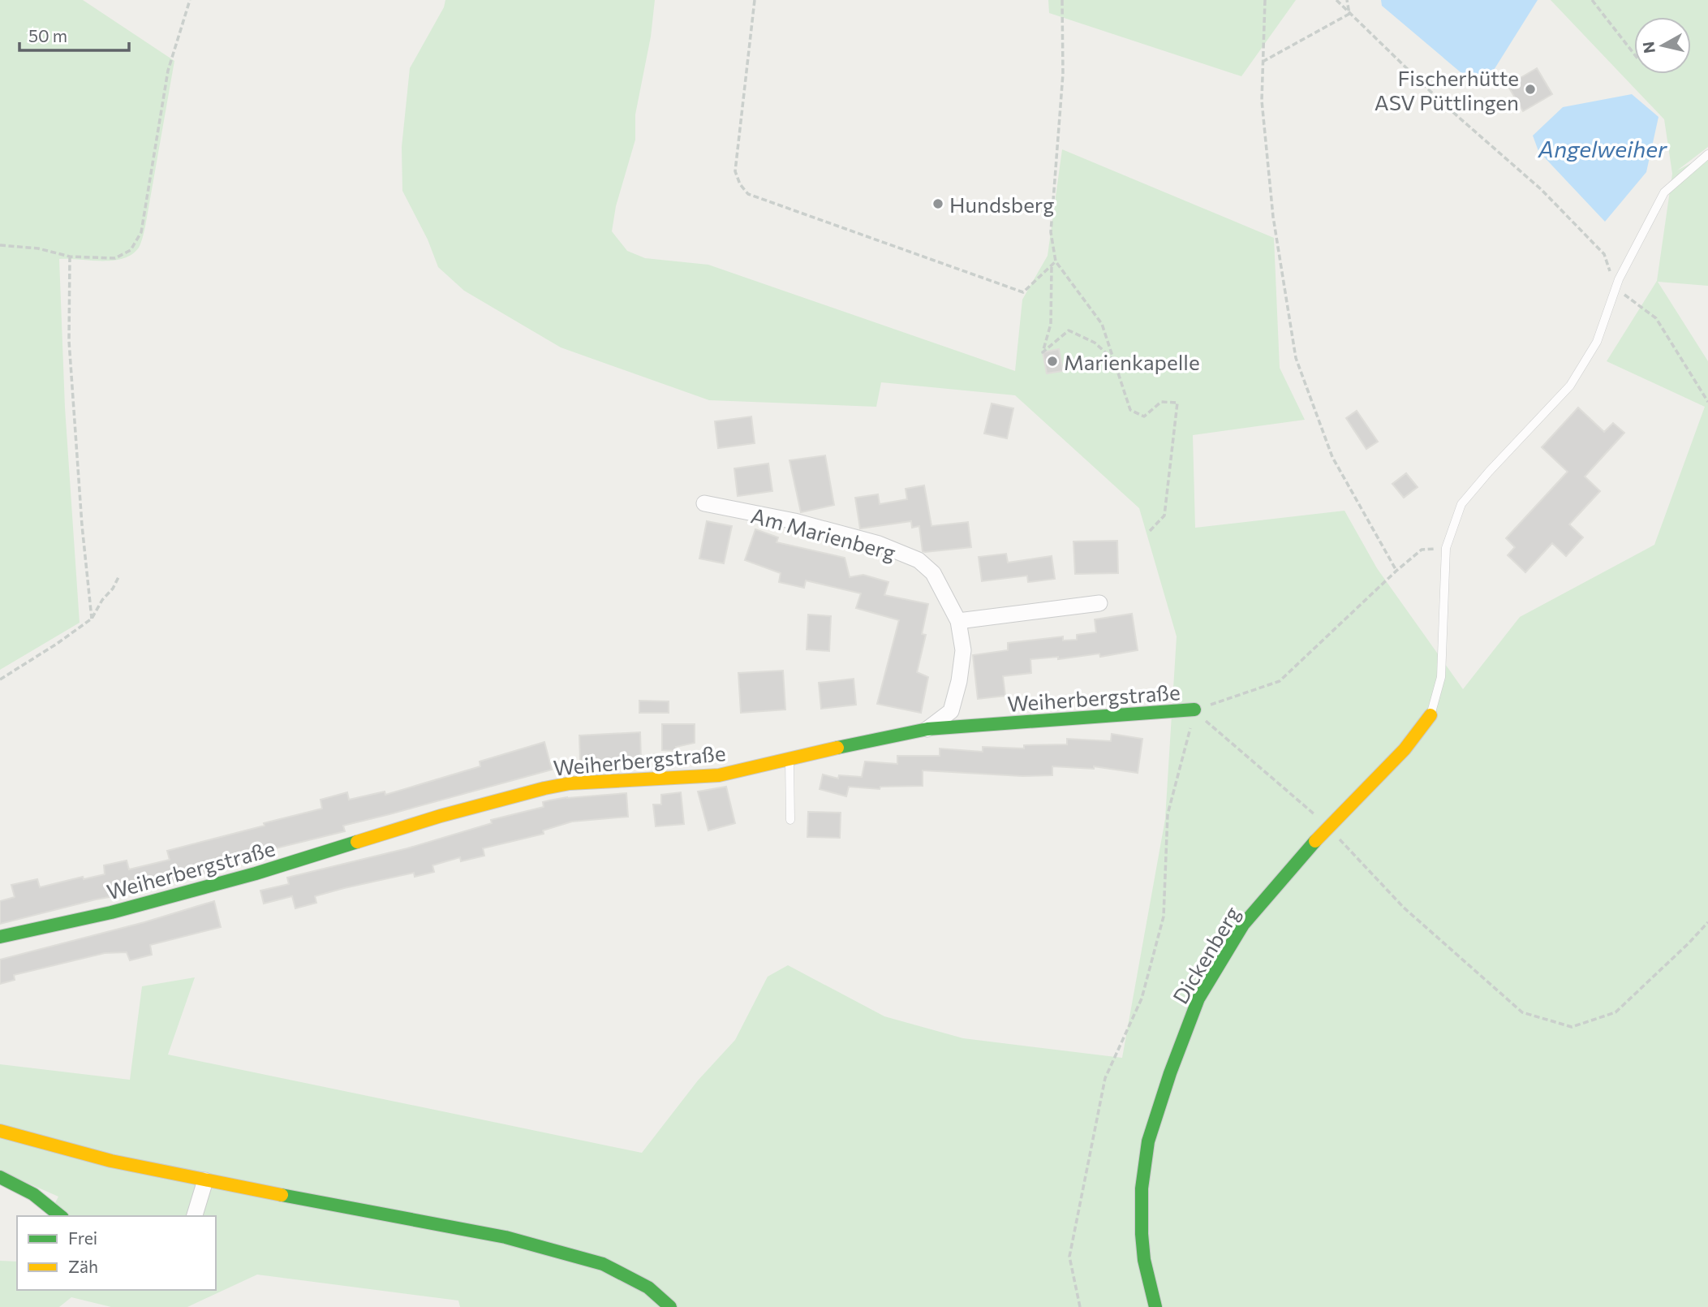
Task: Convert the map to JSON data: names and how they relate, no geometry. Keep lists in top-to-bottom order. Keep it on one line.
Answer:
{"streets":{"street":["Am Marienberg","Weiherbergstraße","Dickenberg"]},"crossings":[["Am Marienberg","Weiherbergstraße"]],"water":["Angelweiher"],"places":["Fischerhütte ASV Püttlingen","Hundsberg","Marienkapelle"],"legend":["Frei","Zäh"],"scale_bar":"50 m","north":"left"}
